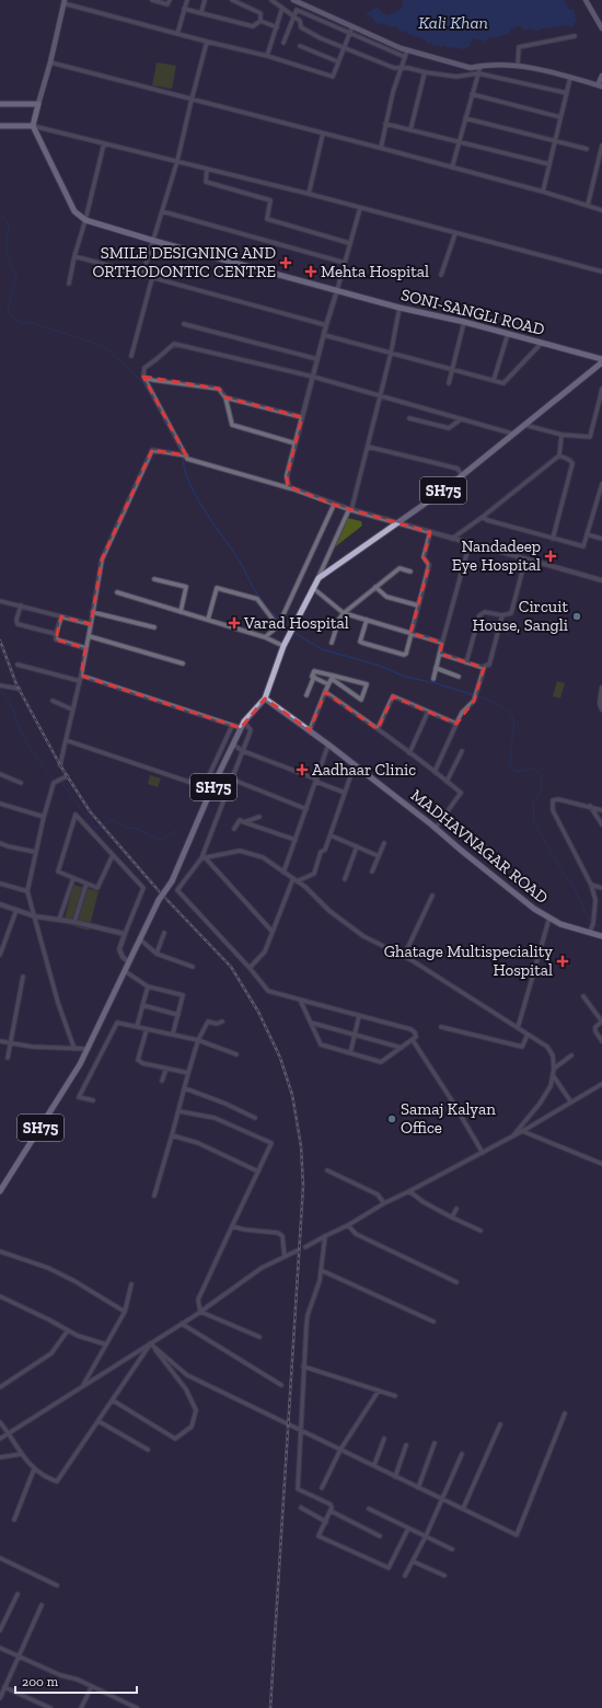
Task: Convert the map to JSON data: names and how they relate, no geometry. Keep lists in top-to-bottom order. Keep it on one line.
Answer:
{"streets":{"main road":["SONI-SANGLI ROAD","SH75","MADHAVNAGAR ROAD"]},"crossings":[["SONI-SANGLI ROAD","SH75"],["SH75","MADHAVNAGAR ROAD"]],"water":["Kali Khan"],"places":{"health":["SMILE DESIGNING AND ORTHODONTIC CENTRE","Mehta Hospital","Nandadeep Eye Hospital","Varad Hospital","Aadhaar Clinic","Ghatage Multispeciality Hospital"],"other":["Circuit House, Sangli","Samaj Kalyan Office"]},"scale_bar":"200 m"}
